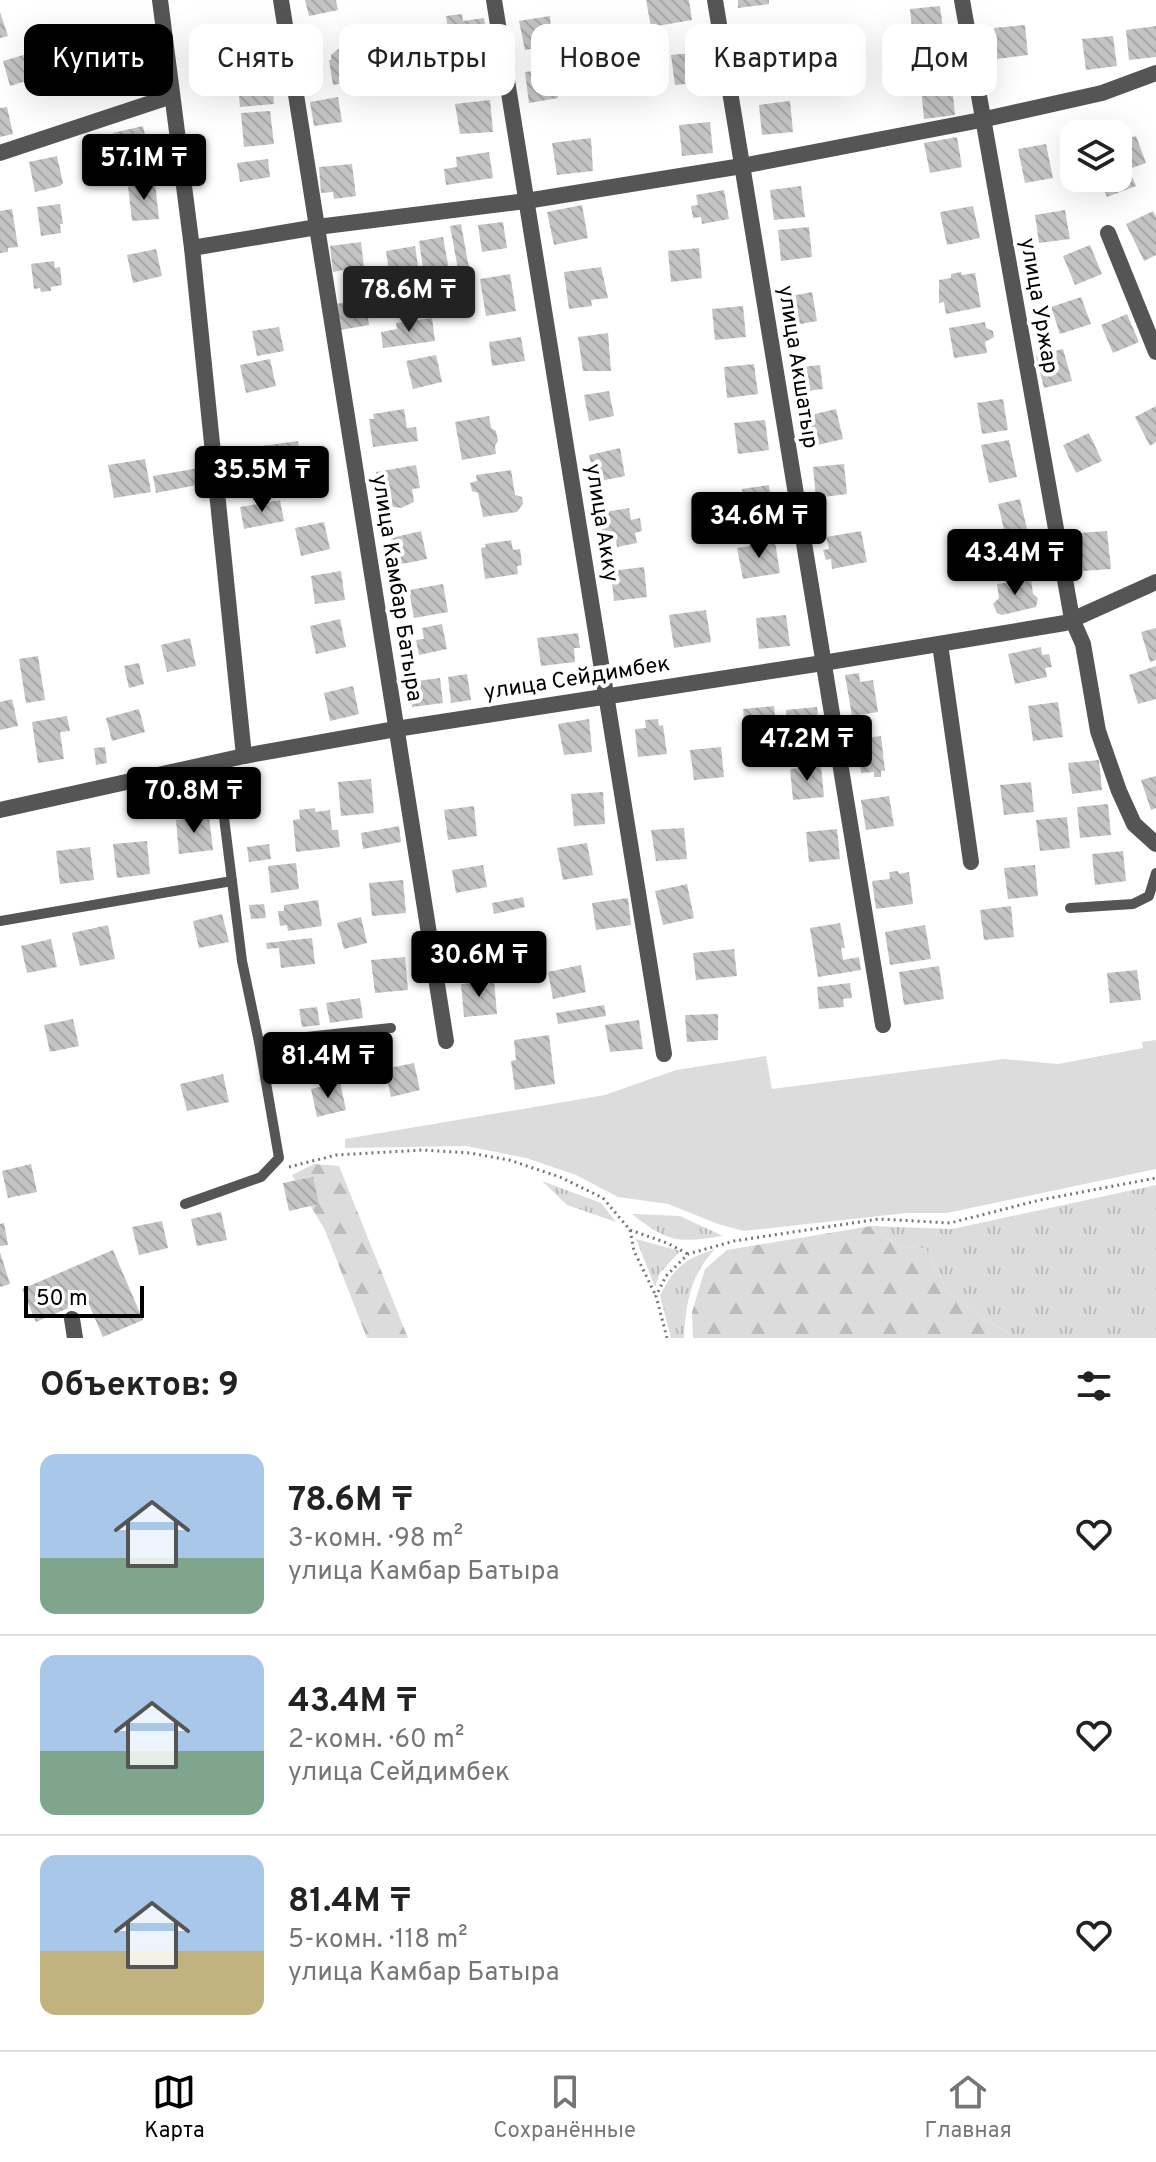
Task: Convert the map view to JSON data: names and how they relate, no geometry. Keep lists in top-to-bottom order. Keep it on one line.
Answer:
{"streets":{"street":["улица Уржар","улица Акшатыр","улица Акку","улица Камбар Батыра","улица Сейдимбек"]},"crossings":[["улица Уржар","улица Сейдимбек"],["улица Акшатыр","улица Сейдимбек"],["улица Акку","улица Сейдимбек"],["улица Камбар Батыра","улица Сейдимбек"]],"scale_bar":"50 m","page":{"chip":["Купить","Снять","Фильтры","Новое","Квартира","Дом"],"price":["57.1M ₸","78.6M ₸","35.5M ₸","34.6M ₸","43.4M ₸","47.2M ₸","70.8M ₸","30.6M ₸","81.4M ₸"],"scale":"50 m","heading":"Объектов: 9","list":[{"name":"78.6M ₸","note":"3-комн. · 98 m² · улица Камбар Батыра"},{"name":"43.4M ₸","note":"2-комн. · 60 m² · улица Сейдимбек"},{"name":"81.4M ₸","note":"5-комн. · 118 m² · улица Камбар Батыра"}],"tabs":["Карта","Сохранённые","Главная"]}}
